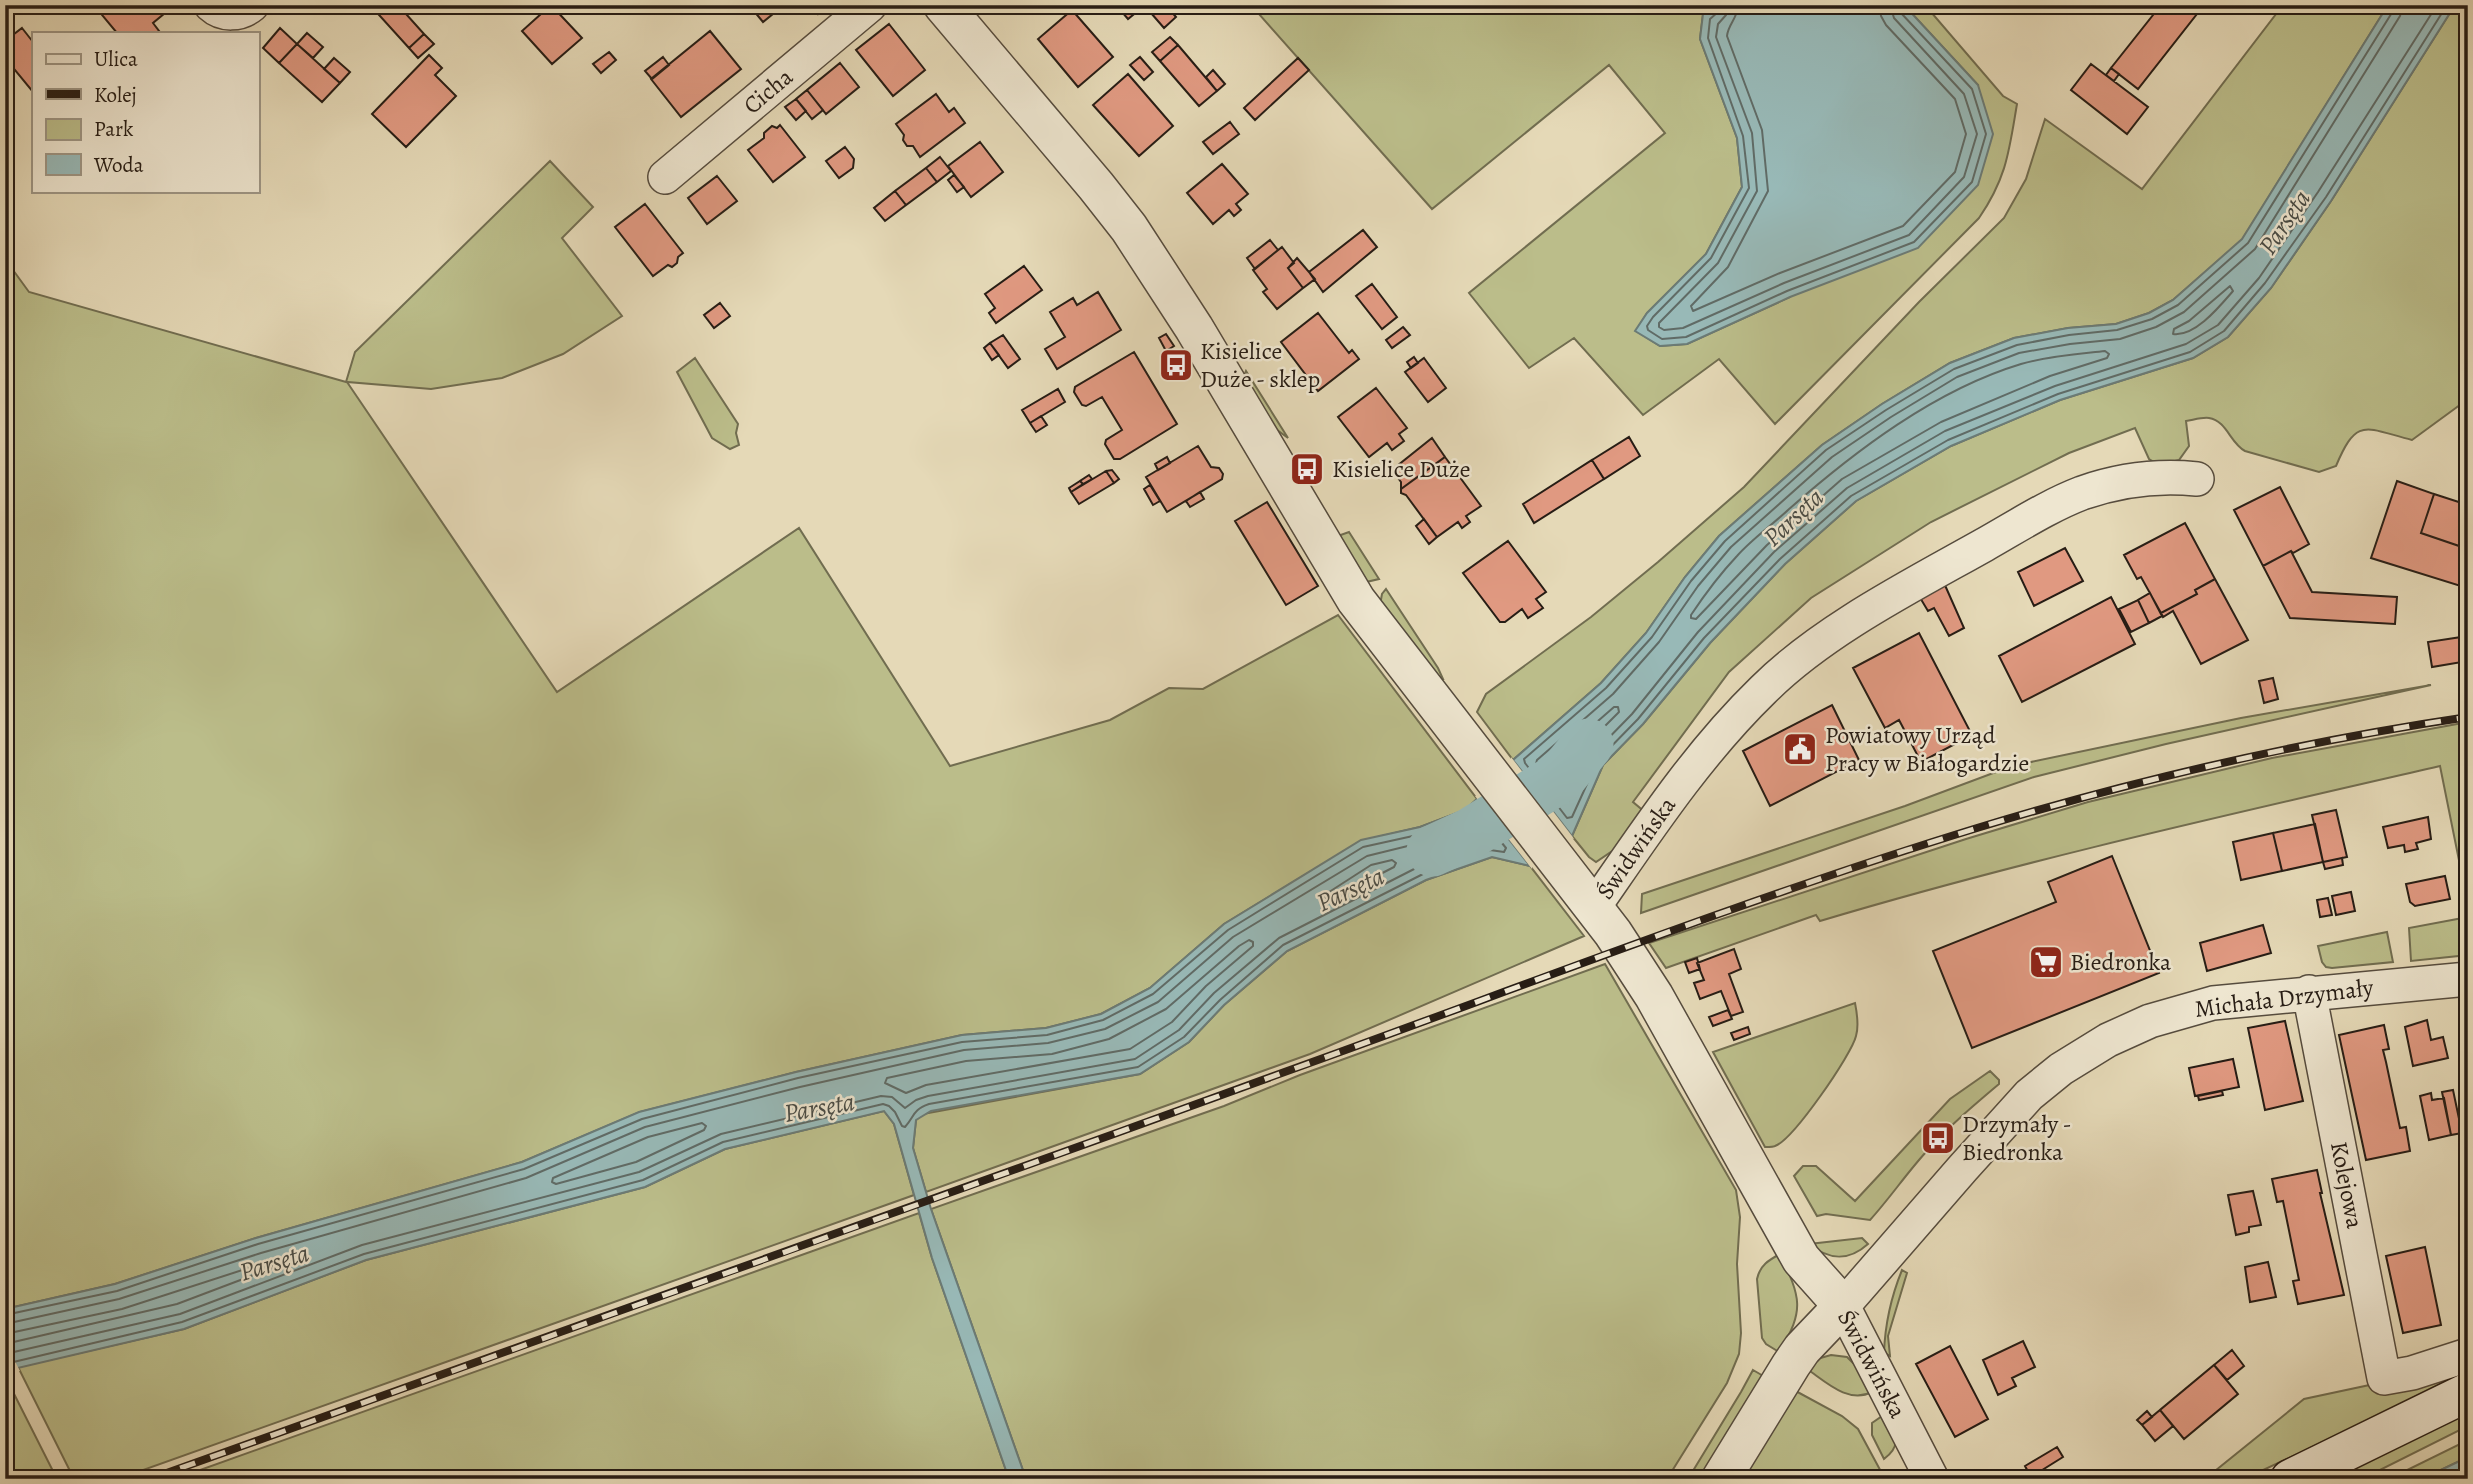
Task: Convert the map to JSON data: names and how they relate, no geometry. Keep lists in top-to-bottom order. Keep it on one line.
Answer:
{"streets":{"street":["Cicha","Świdwińska","Michała Drzymały","Kolejowa"]},"crossings":[["Świdwińska","Michała Drzymały"],["Michała Drzymały","Kolejowa"]],"water":["Parsęta"],"places":{"bus stop":["Kisielice Duże - sklep","Kisielice Duże","Drzymały - Biedronka"],"public building":["Powiatowy Urząd Pracy w Białogardzie"],"supermarket":["Biedronka"]},"legend":["Ulica","Kolej","Park","Woda"]}
